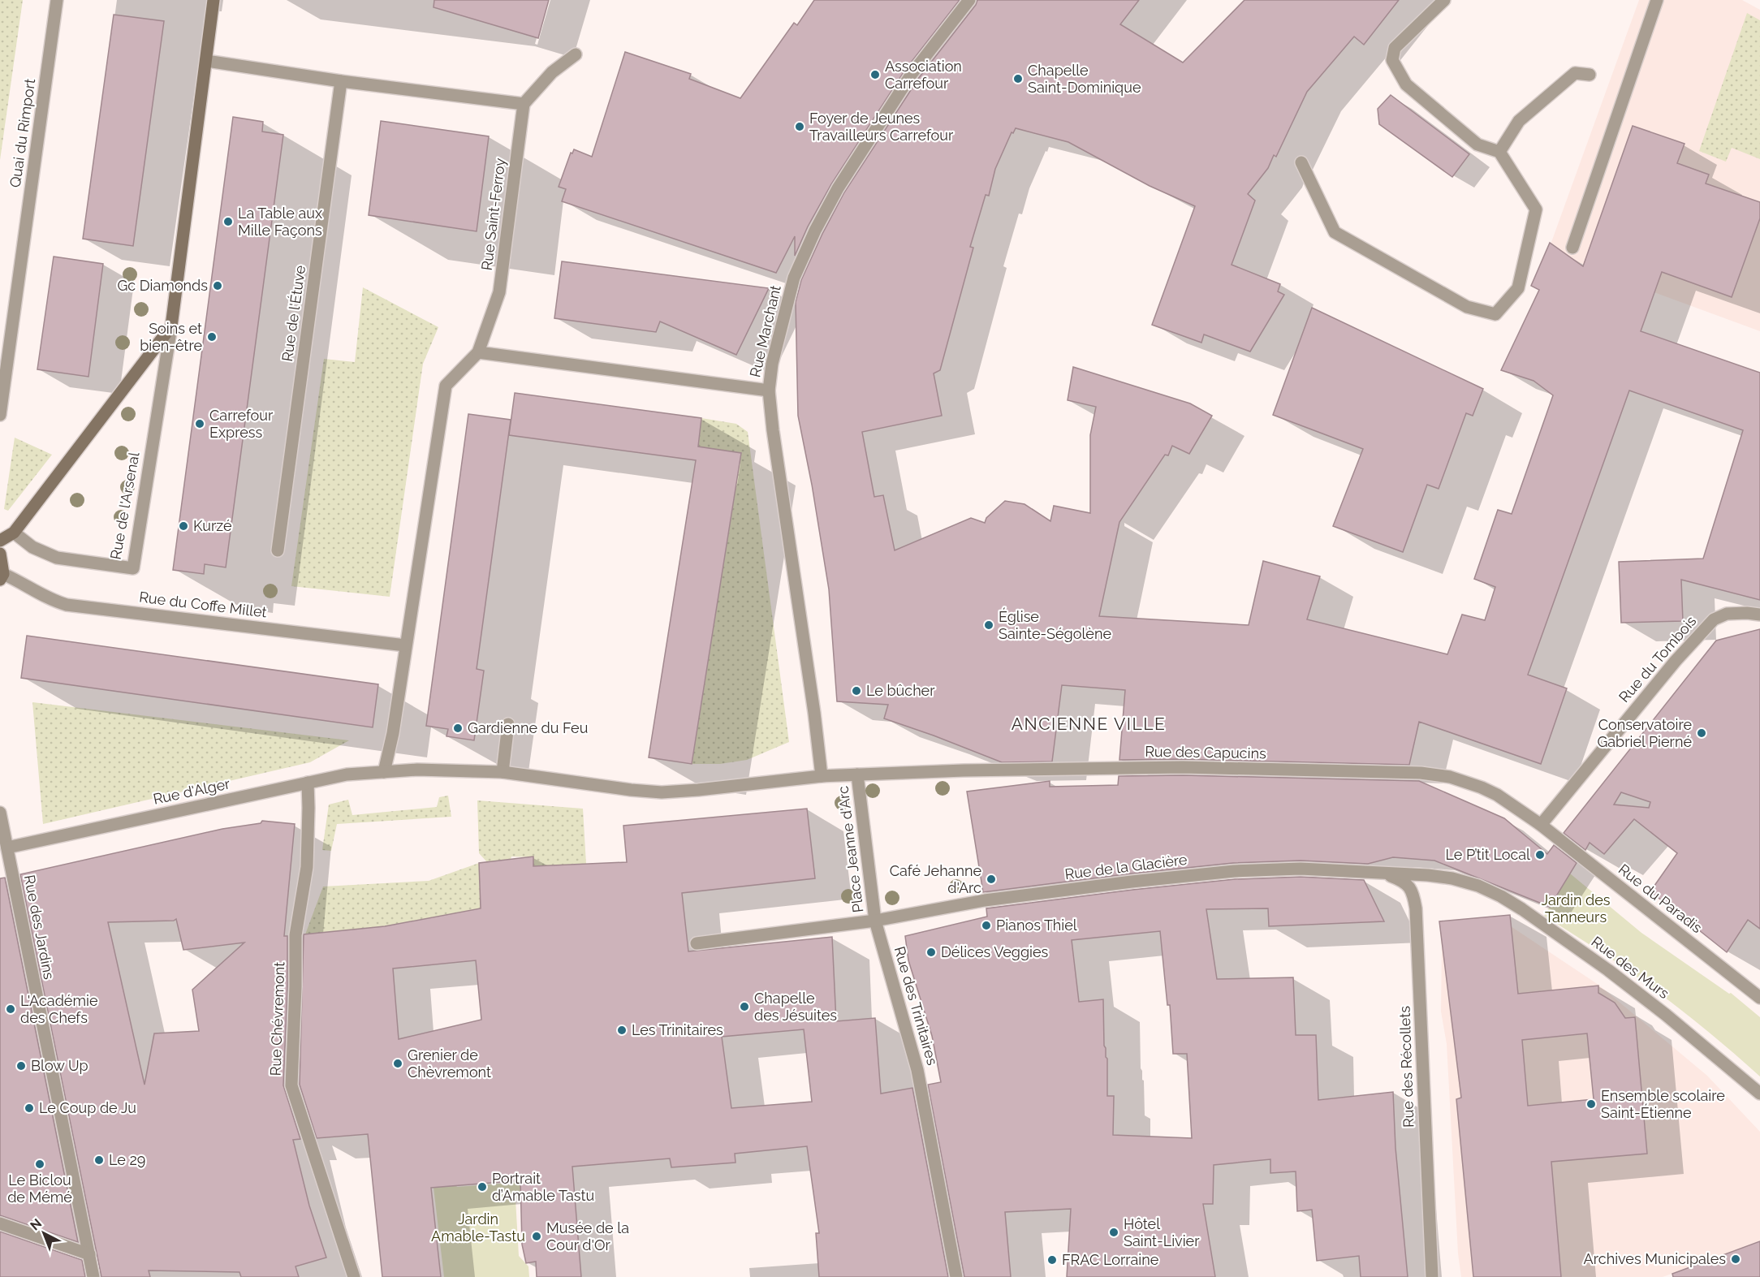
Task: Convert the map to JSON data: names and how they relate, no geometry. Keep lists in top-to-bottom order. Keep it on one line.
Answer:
{"streets":{"street":["Quai du Rimport","Rue Saint-Ferroy","Rue de l'Étuve","Rue Marchant","Rue de l'Arsenal","Rue du Coffe Millet","Rue du Tombois","Rue des Capucins","Rue d'Alger","Place Jeanne d'Arc","Rue de la Glacière","Rue du Paradis","Rue des Jardins","Rue des Murs","Rue des Trinitaires","Rue Chévremont","Rue des Récollets"]},"crossings":[["Rue Marchant","Rue des Capucins"],["Rue du Tombois","Rue des Capucins"],["Rue du Tombois","Rue du Paradis"],["Rue des Capucins","Rue d'Alger"],["Rue des Capucins","Place Jeanne d'Arc"],["Rue des Capucins","Rue du Paradis"],["Rue d'Alger","Rue des Jardins"],["Rue d'Alger","Rue Chévremont"],["Place Jeanne d'Arc","Rue de la Glacière"],["Place Jeanne d'Arc","Rue des Trinitaires"],["Rue de la Glacière","Rue des Murs"],["Rue de la Glacière","Rue des Trinitaires"],["Rue de la Glacière","Rue des Récollets"],["Rue des Murs","Rue des Récollets"]],"districts":["ANCIENNE VILLE"],"parks":["Jardin des Tanneurs","Jardin Amable-Tastu"],"places":["Association Carrefour","Chapelle Saint-Dominique","Foyer de Jeunes Travailleurs Carrefour","La Table aux Mille Façons","Gc Diamonds","Soins et bien-être","Carrefour Express","Kurzé","Église Sainte-Ségolène","Le bûcher","Gardienne du Feu","Conservatoire Gabriel Pierné","Le P’tit Local","Café Jehanne d'Arc","Pianos Thiel","Délices Veggies","Chapelle des Jésuites","L'Académie des Chefs","Les Trinitaires","Grenier de Chèvremont","Blow Up","Ensemble scolaire Saint-Étienne","Le Coup de Ju","Le 29","Le Biclou de Mémé","Portrait d’Amable Tastu","Hôtel Saint-Livier","Musée de la Cour d'Or","Archives Municipales","FRAC Lorraine"],"north":"top left"}
